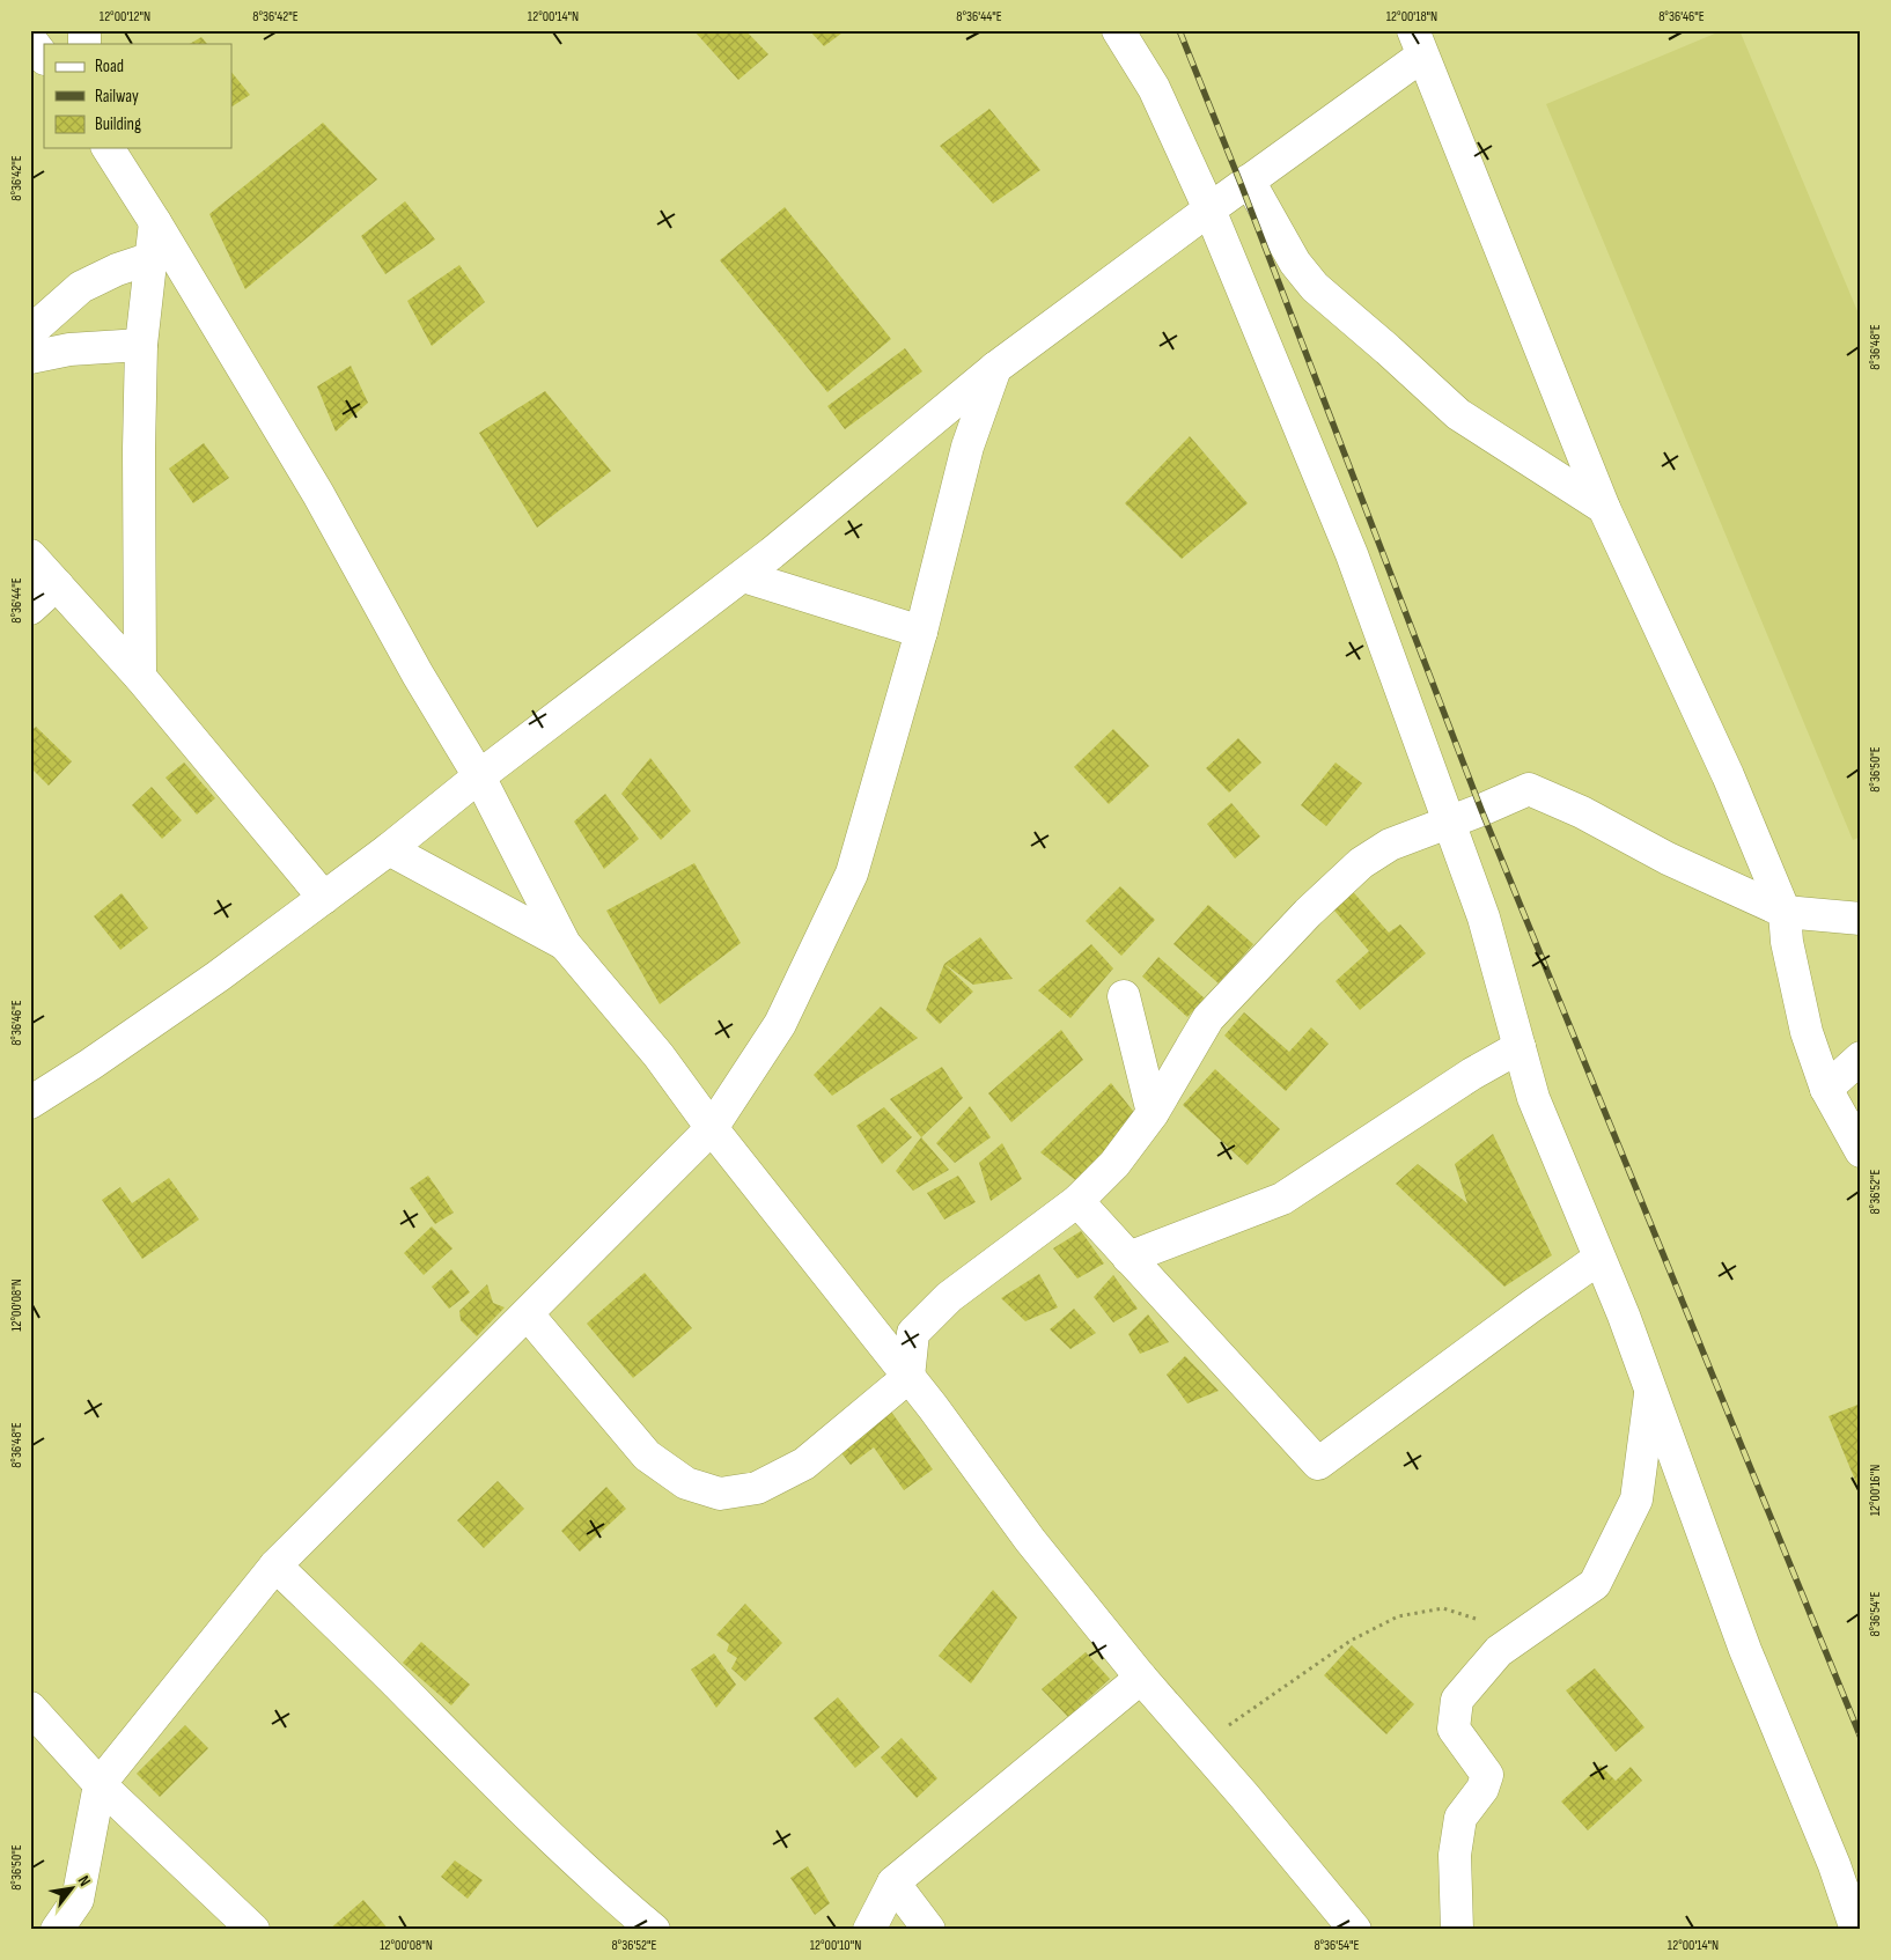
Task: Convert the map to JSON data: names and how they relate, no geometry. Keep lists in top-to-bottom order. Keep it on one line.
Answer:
{"legend":["Road","Railway","Building"],"north":"top right","coordinates":["12°00'12\"N","8°36'42\"E","12°00'14\"N","8°36'44\"E","12°00'18\"N","8°36'46\"E","8°36'48\"E","8°36'50\"E","8°36'52\"E","12°00'08\"N","12°00'16\"N","8°36'54\"E","12°00'10\"N"]}
